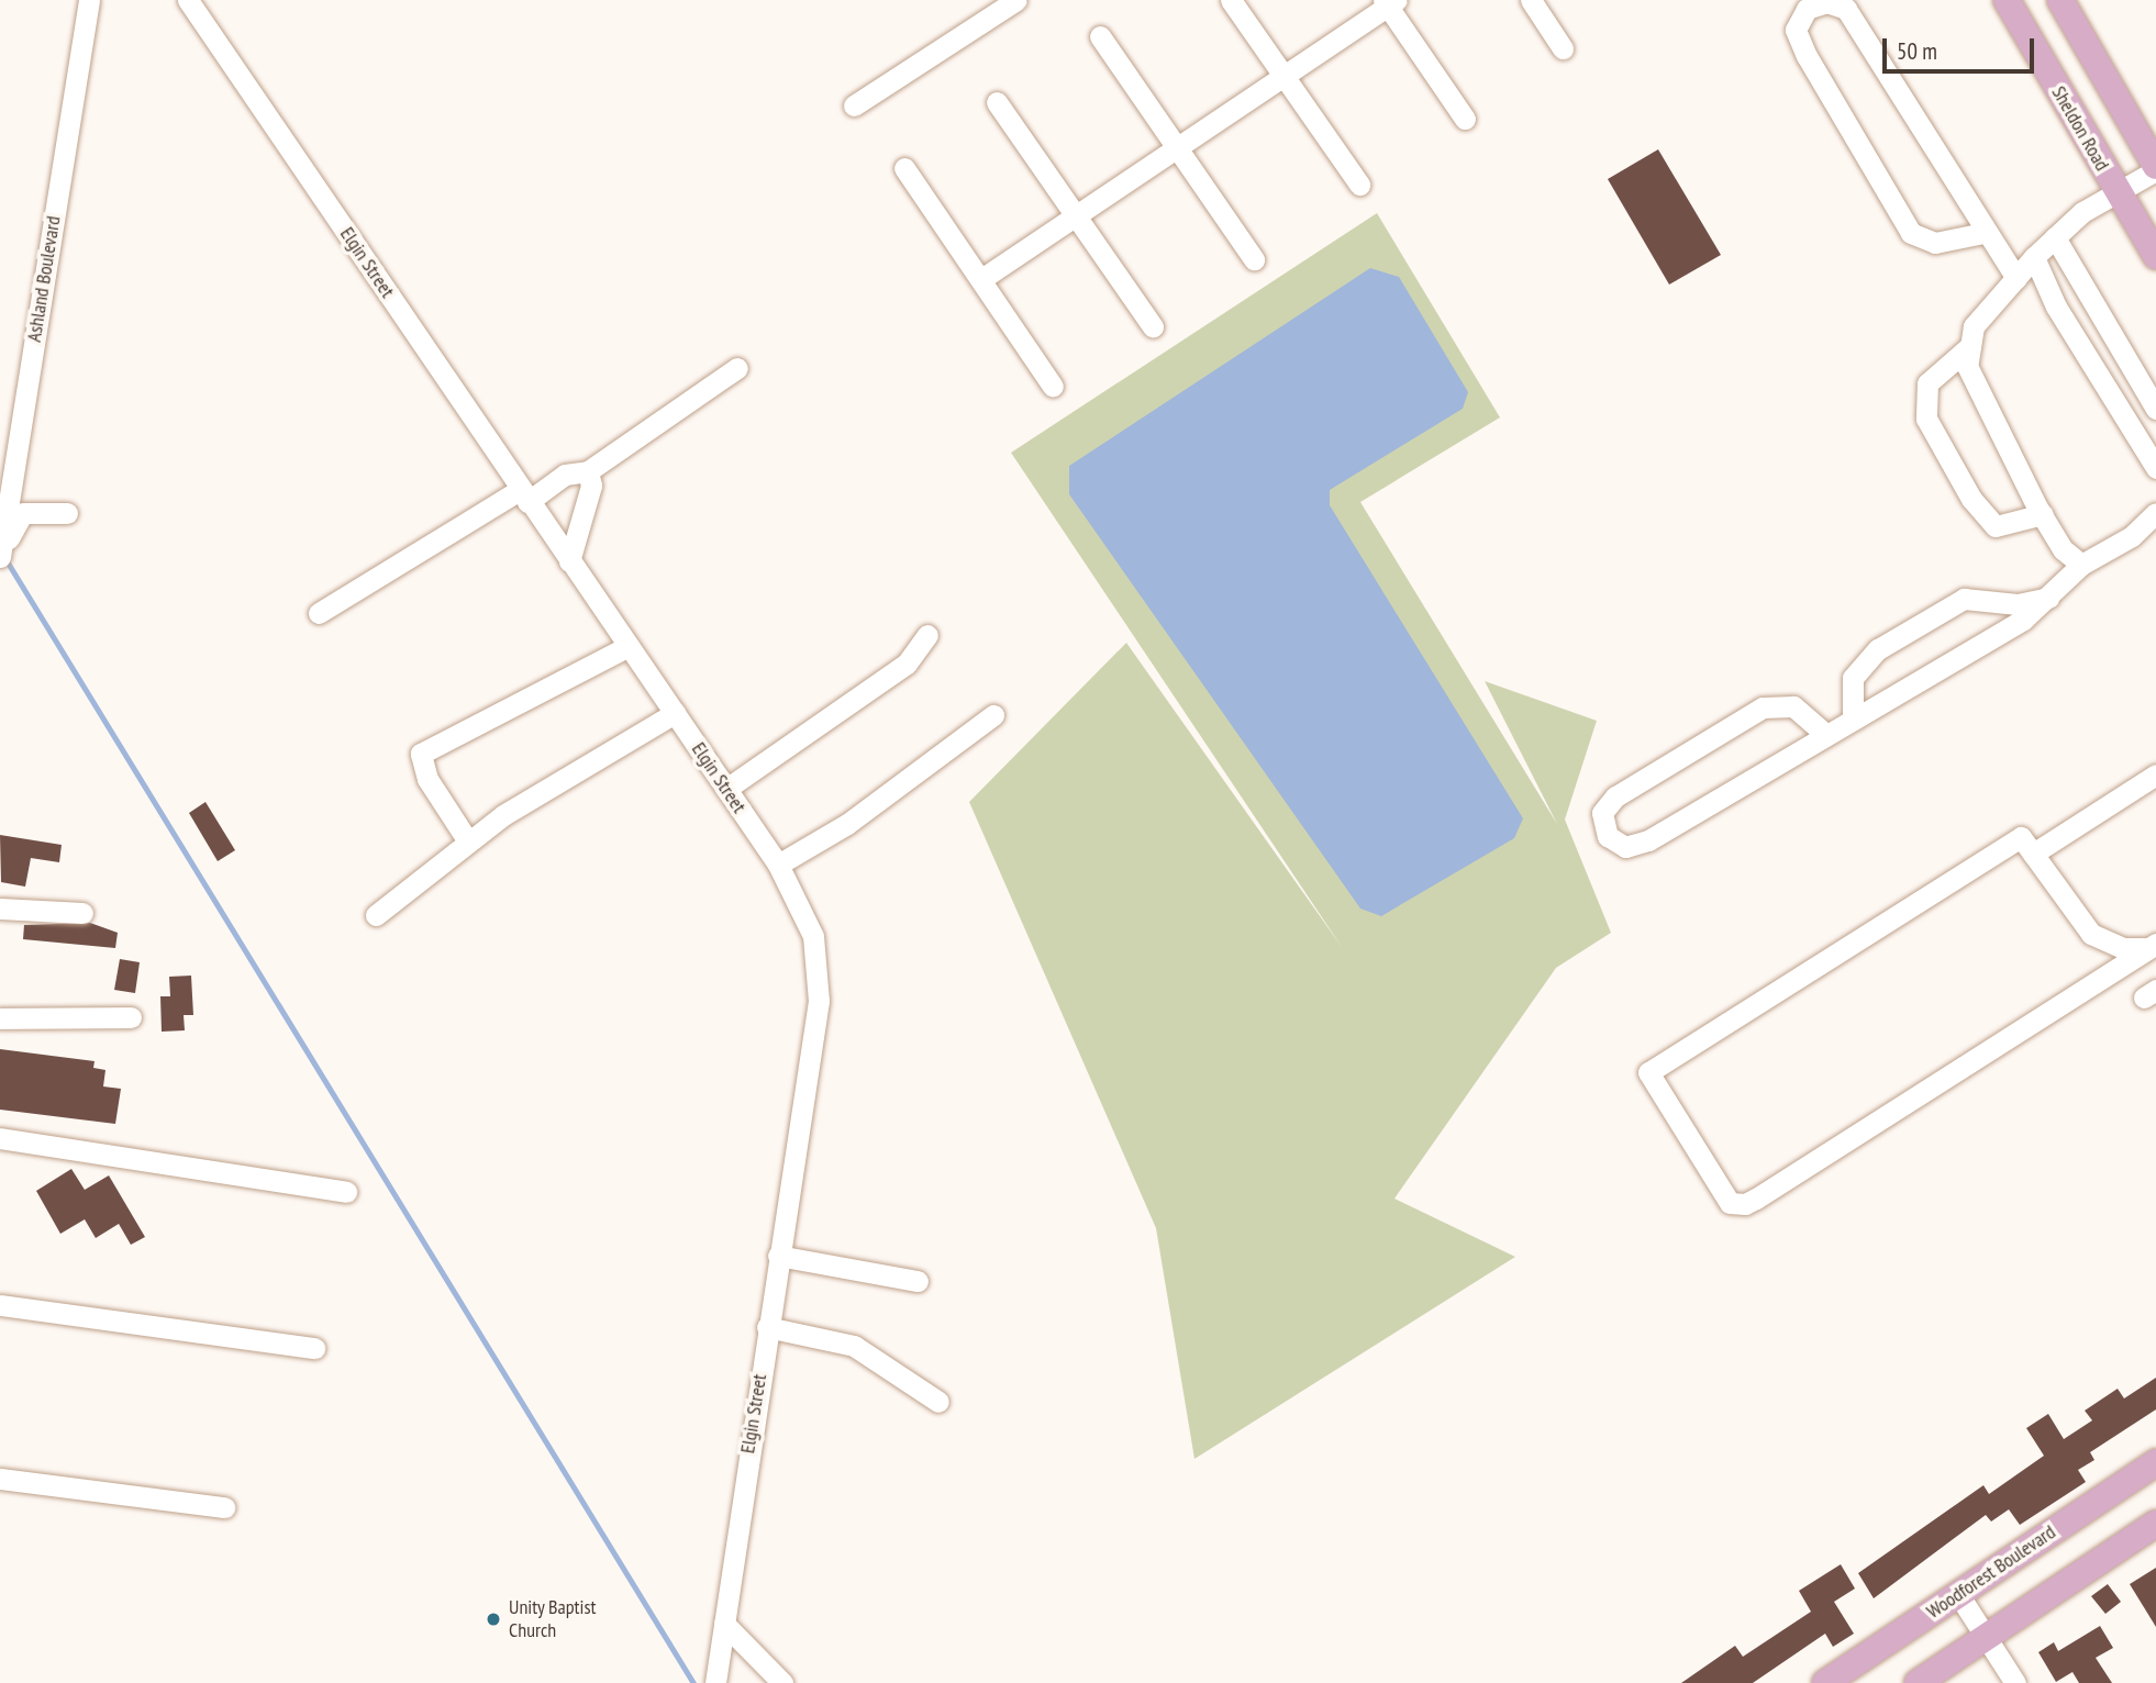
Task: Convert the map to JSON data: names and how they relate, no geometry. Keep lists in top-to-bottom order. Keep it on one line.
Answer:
{"streets":{"main road":["Sheldon Road","Woodforest Boulevard"],"street":["Elgin Street","Ashland Boulevard"]},"places":["Unity Baptist Church"],"scale_bar":"50 m"}
